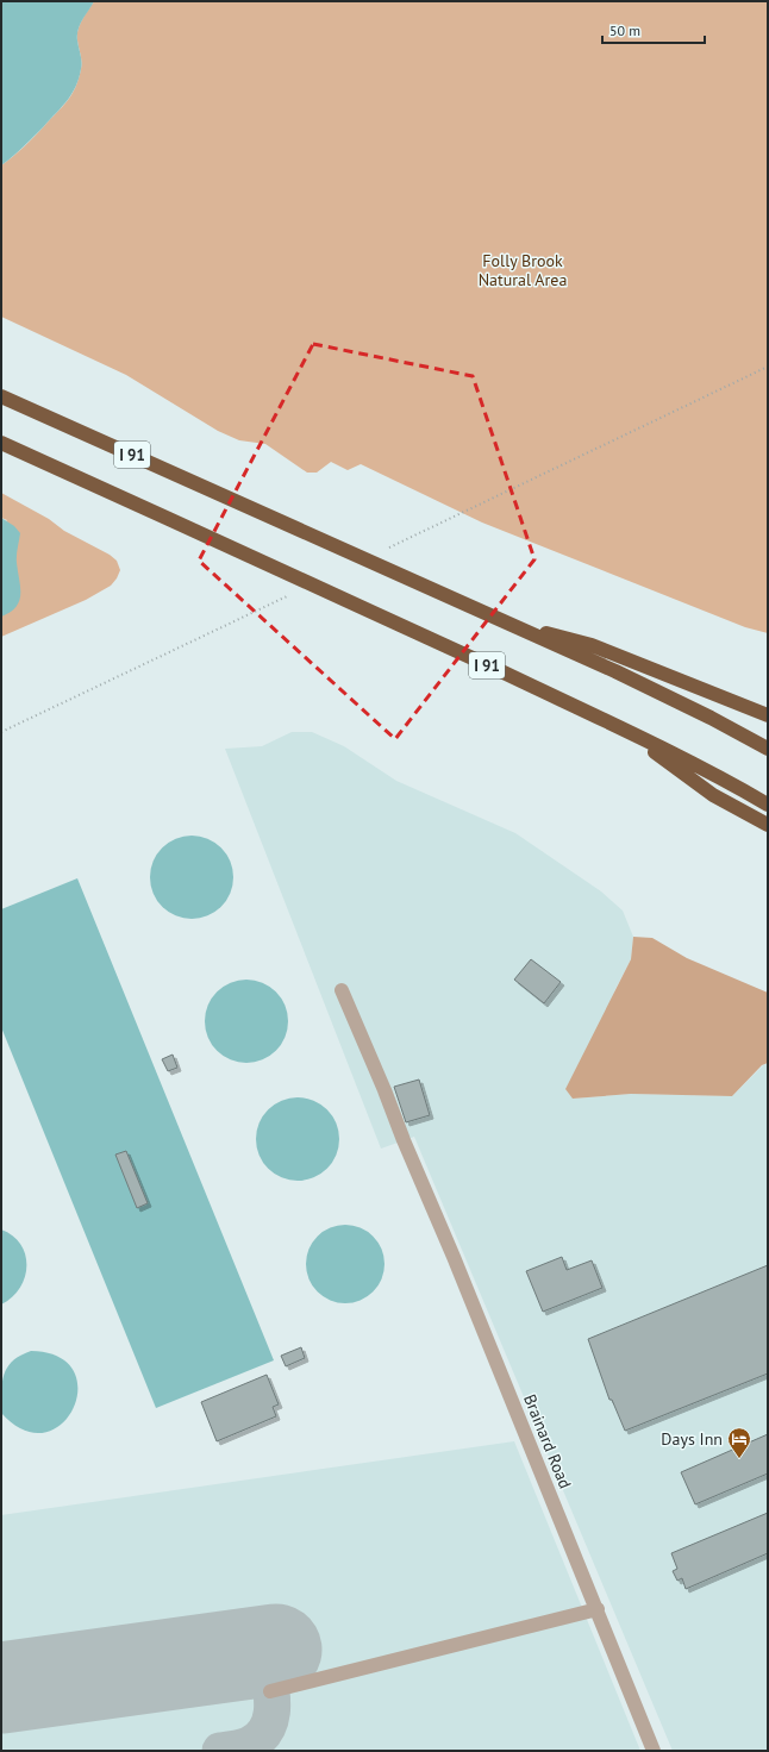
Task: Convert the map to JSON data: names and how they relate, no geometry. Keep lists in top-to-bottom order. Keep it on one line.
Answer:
{"streets":{"highway":["I 91"],"street":["Brainard Road"]},"parks":["Folly Brook Natural Area"],"places":{"hotel":["Days Inn"]},"scale_bar":"50 m"}
